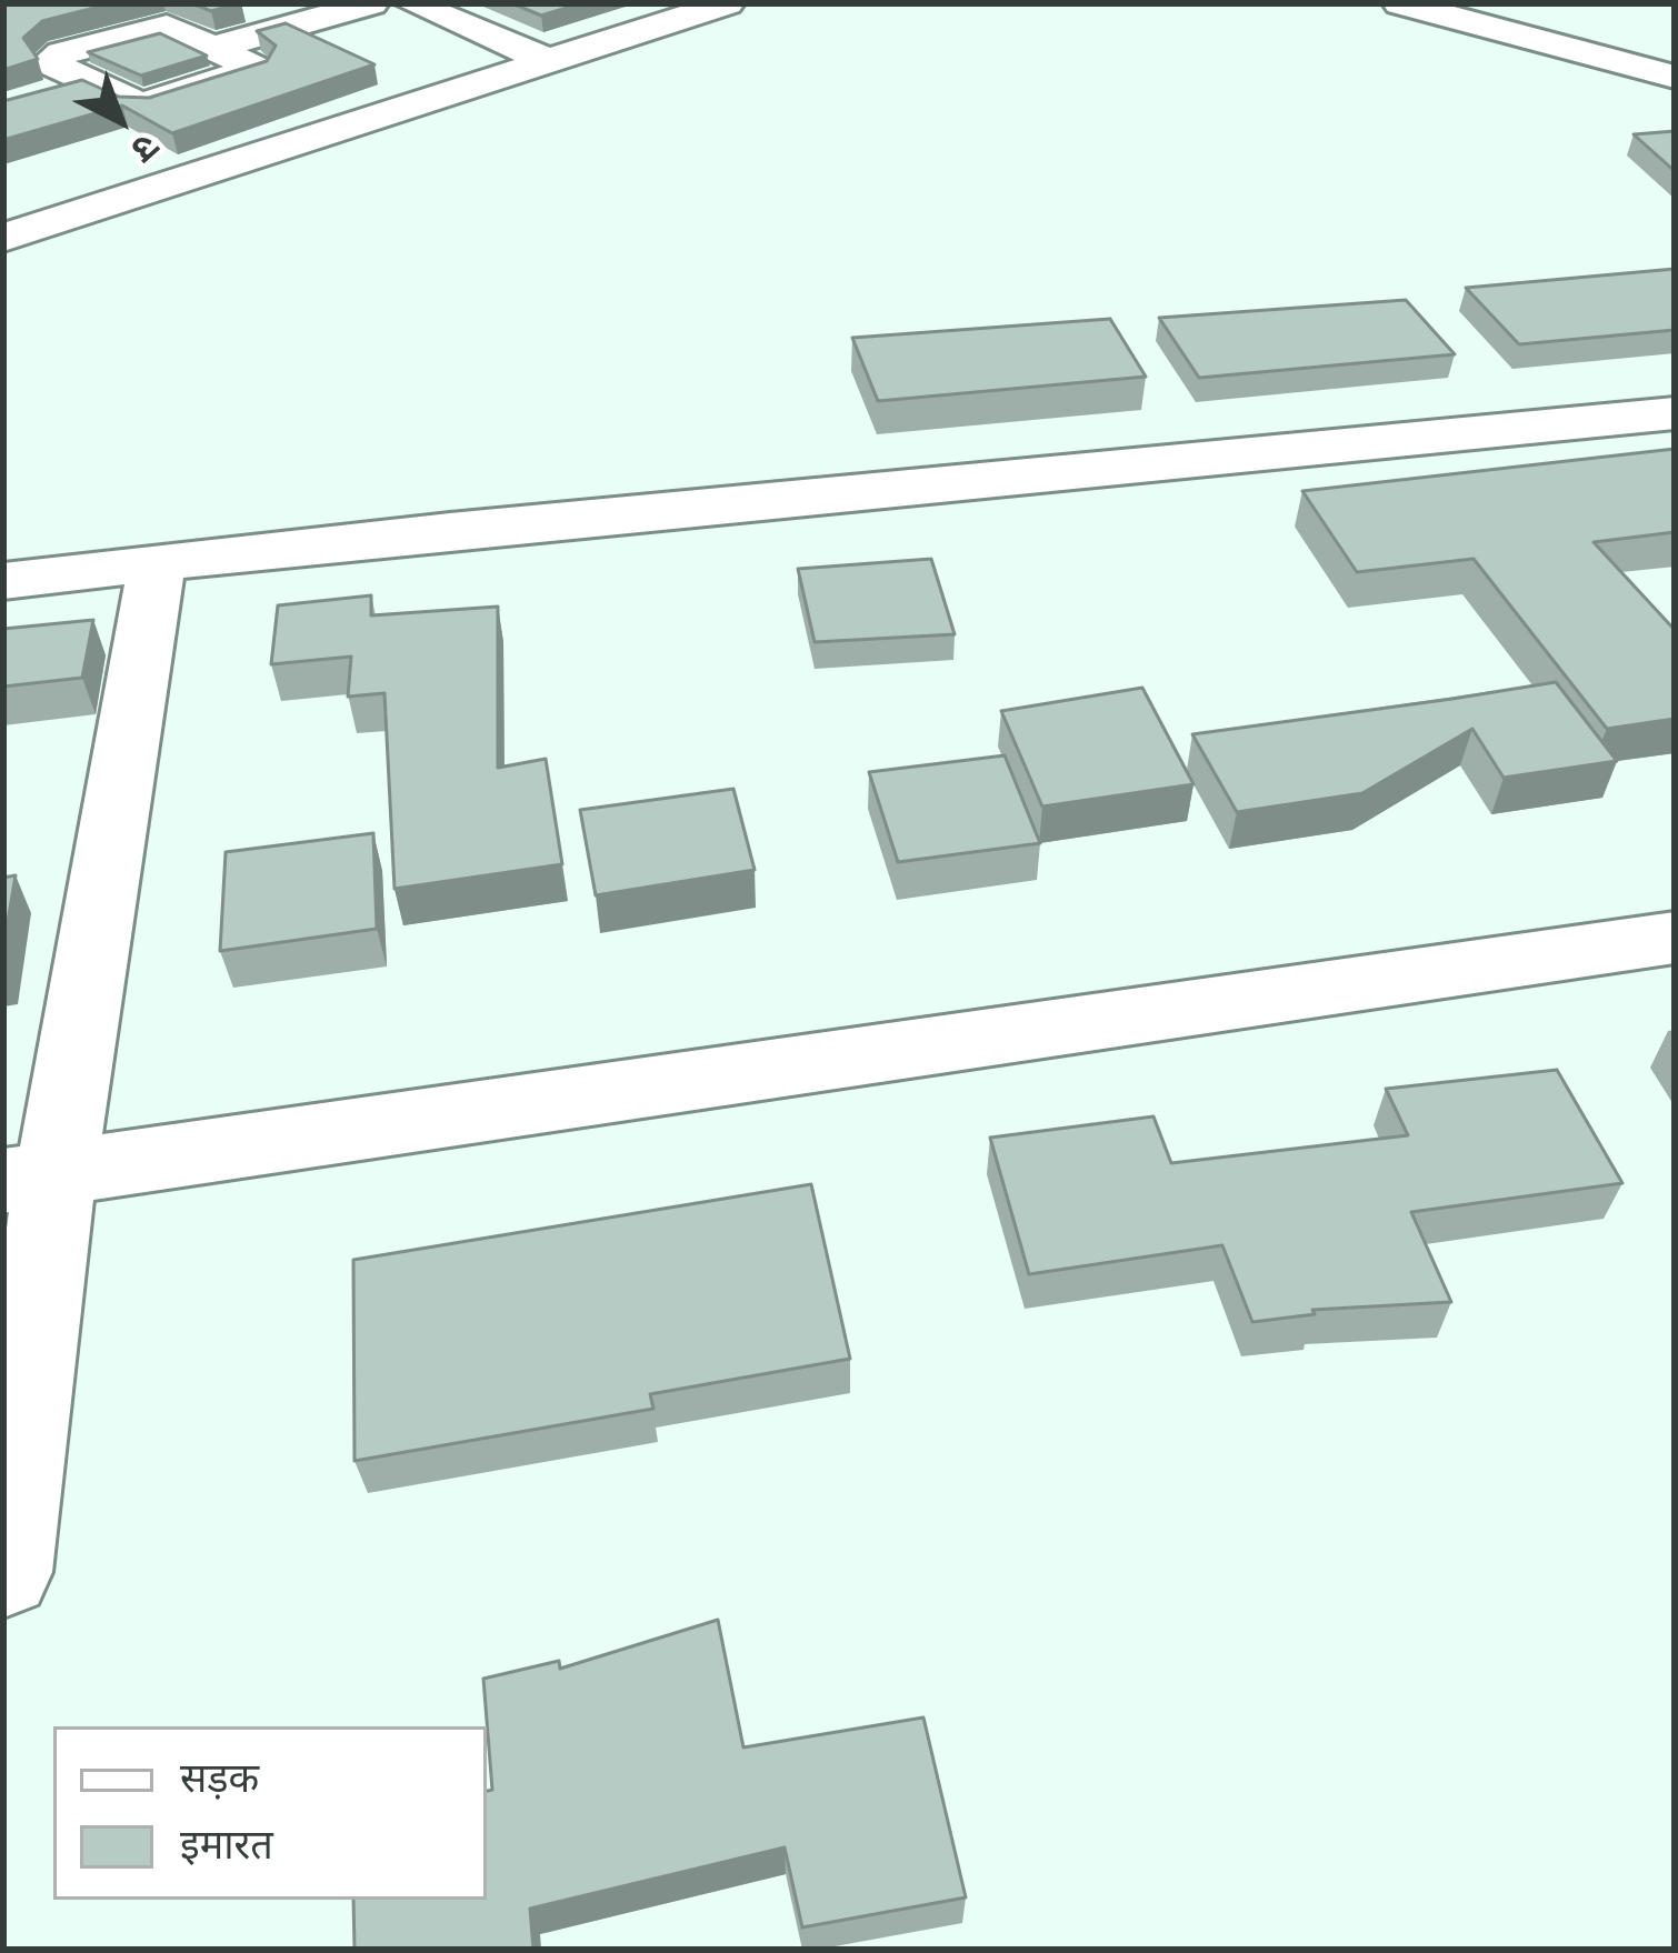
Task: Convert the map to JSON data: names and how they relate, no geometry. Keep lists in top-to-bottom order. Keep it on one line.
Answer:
{"legend":["सड़क","इमारत"],"north":"bottom right"}
